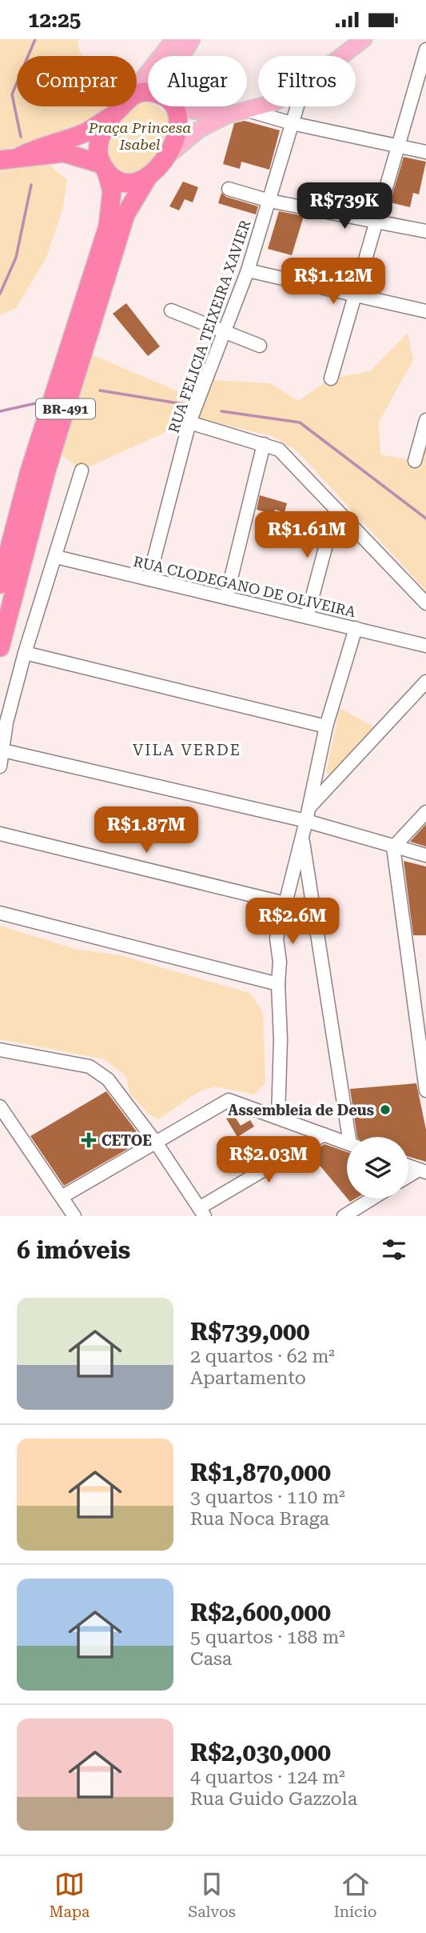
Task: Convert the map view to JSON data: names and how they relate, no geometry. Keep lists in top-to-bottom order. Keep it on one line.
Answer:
{"streets":{"highway":["BR-491"],"street":["RUA FELICIA TEIXEIRA XAVIER","RUA CLODEGANO DE OLIVEIRA"]},"crossings":[["RUA FELICIA TEIXEIRA XAVIER","RUA CLODEGANO DE OLIVEIRA"]],"districts":["VILA VERDE"],"parks":["Praça Princesa Isabel"],"places":{"other":["Assembleia de Deus"],"health":["CETOE"]},"page":{"status":"12:25","chip":["Comprar","Alugar","Filtros"],"price":["R$739K","R$1.12M","R$1.61M","R$1.87M","R$2.6M","R$2.03M"],"heading":"6 imóveis","list":[{"name":"R$739,000","note":"2 quartos · 62 m² · Apartamento"},{"name":"R$1,870,000","note":"3 quartos · 110 m² · Rua Noca Braga"},{"name":"R$2,600,000","note":"5 quartos · 188 m² · Casa"},{"name":"R$2,030,000","note":"4 quartos · 124 m² · Rua Guido Gazzola"}],"tabs":["Mapa","Salvos","Início"]}}
